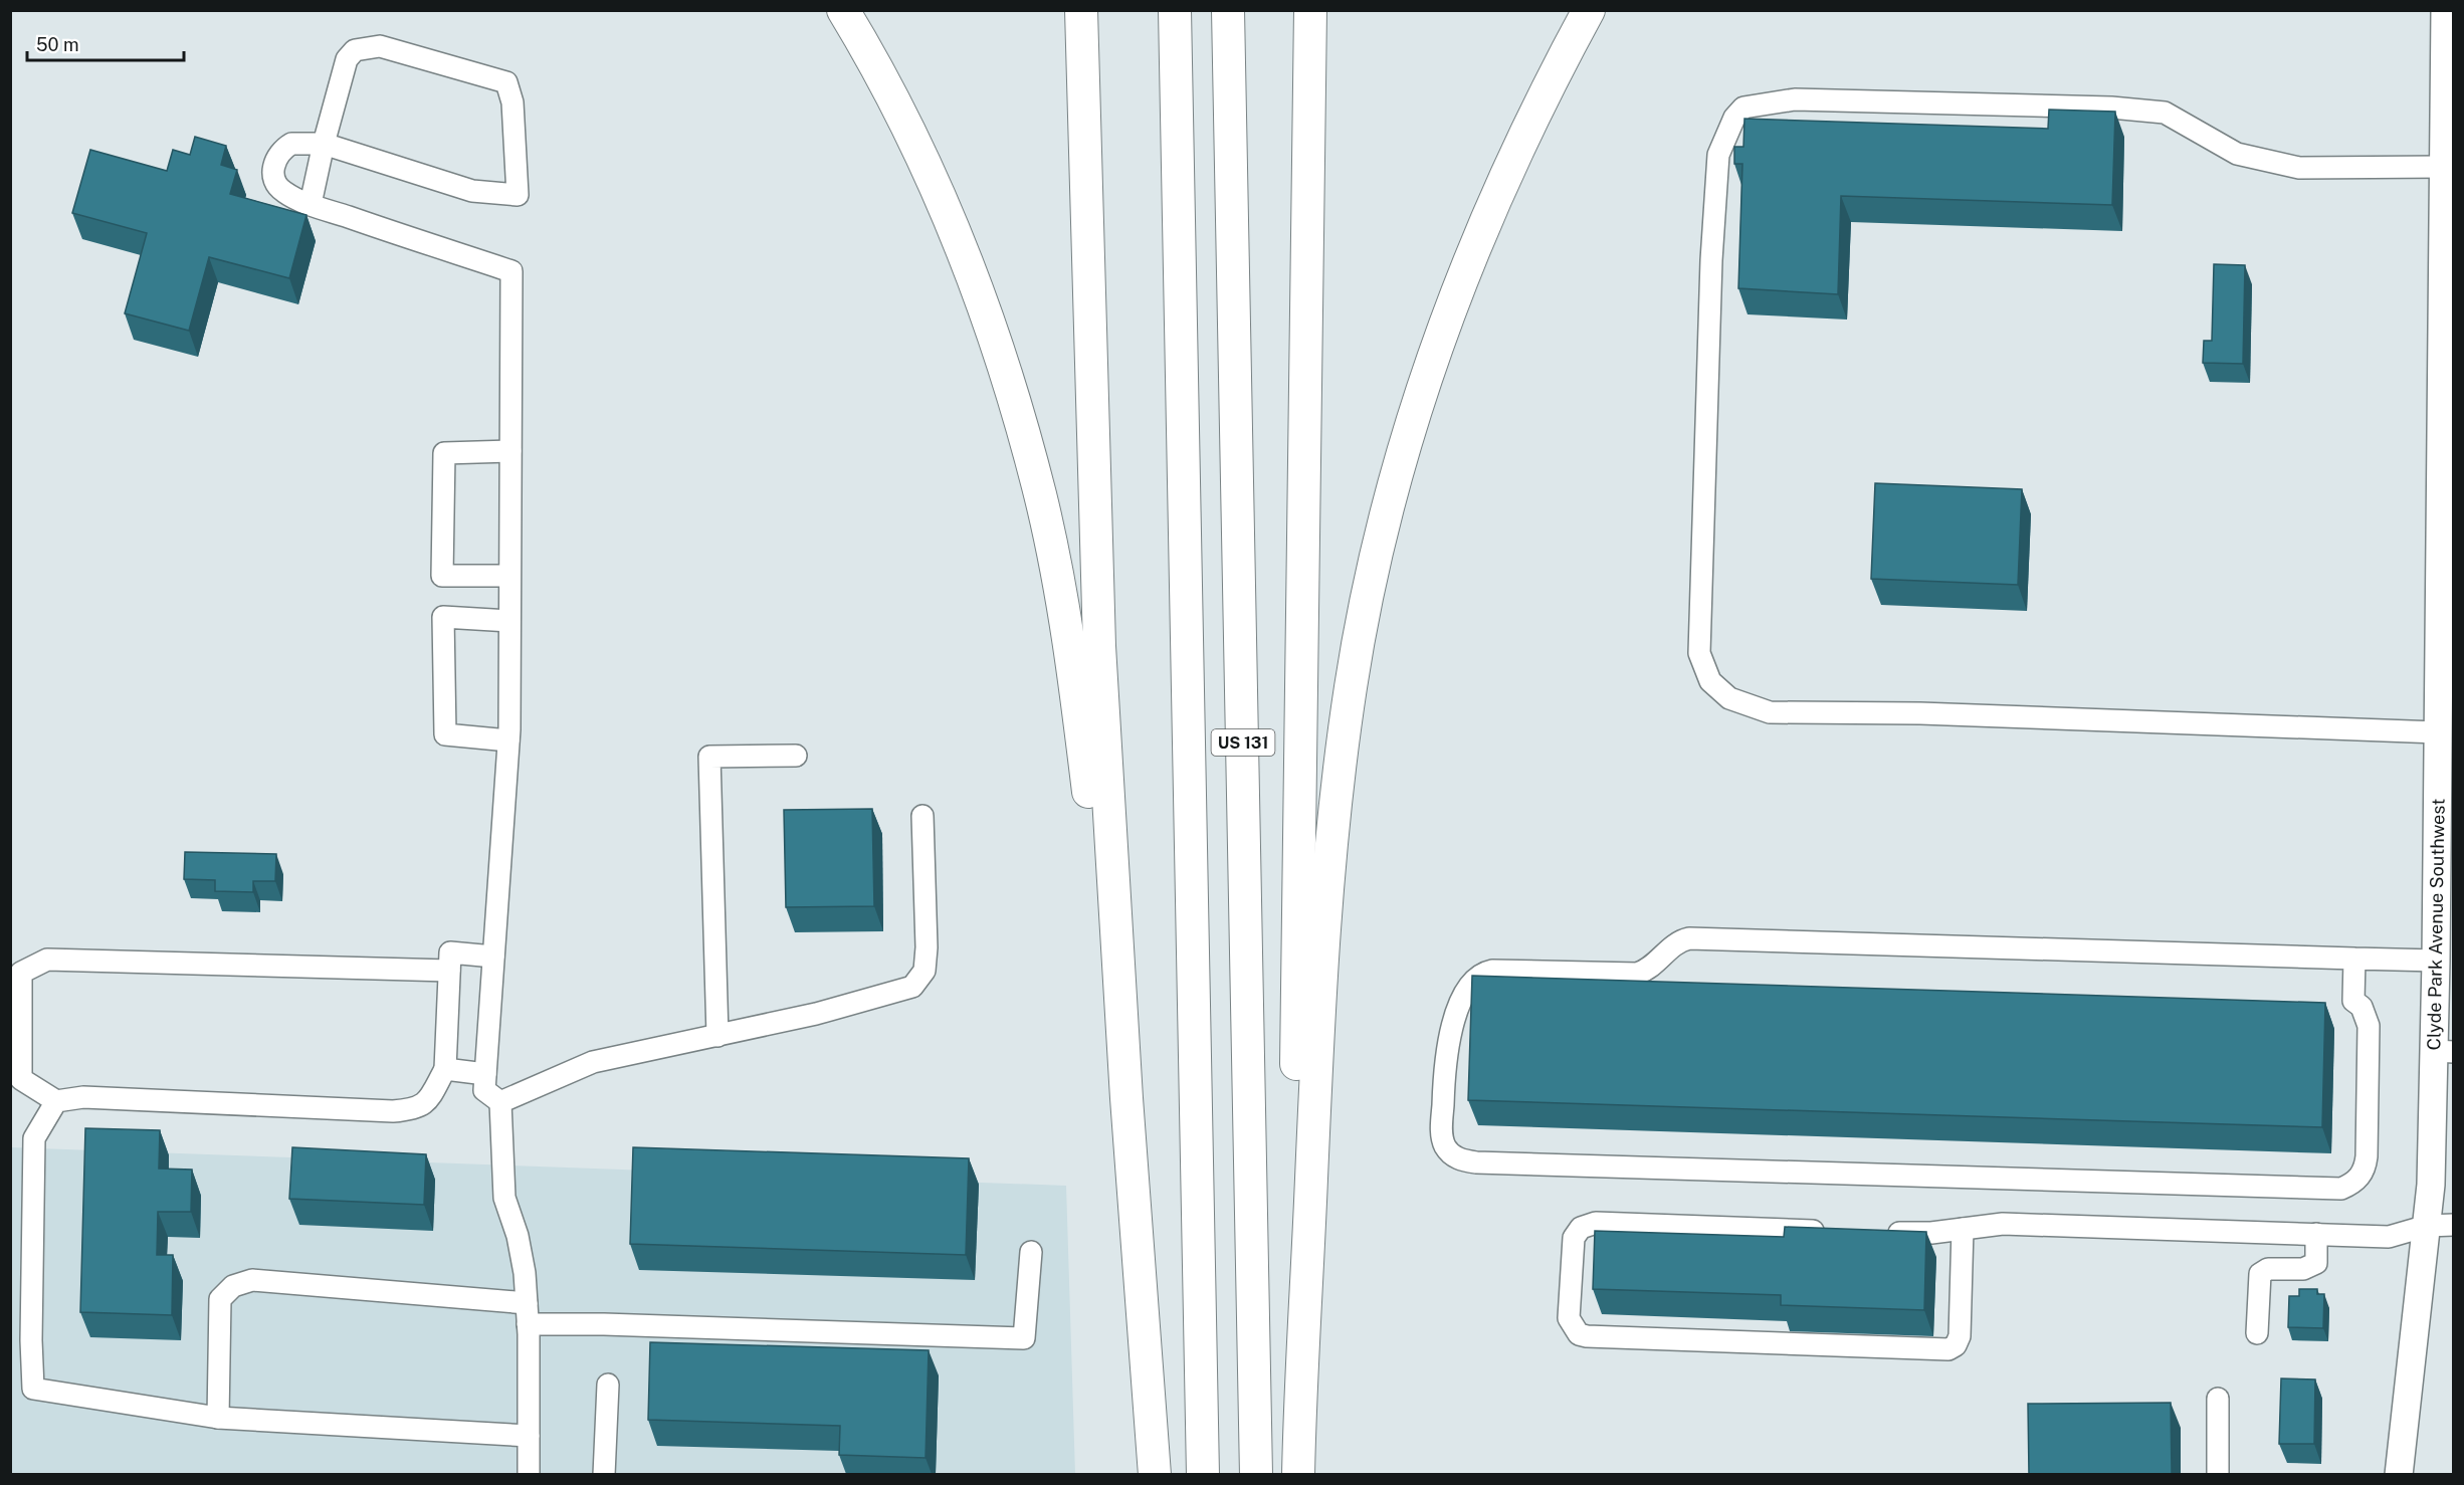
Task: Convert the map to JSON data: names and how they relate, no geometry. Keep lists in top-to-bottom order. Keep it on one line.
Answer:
{"streets":{"highway":["US 131"],"main road":["Clyde Park Avenue Southwest"]},"scale_bar":"50 m"}
